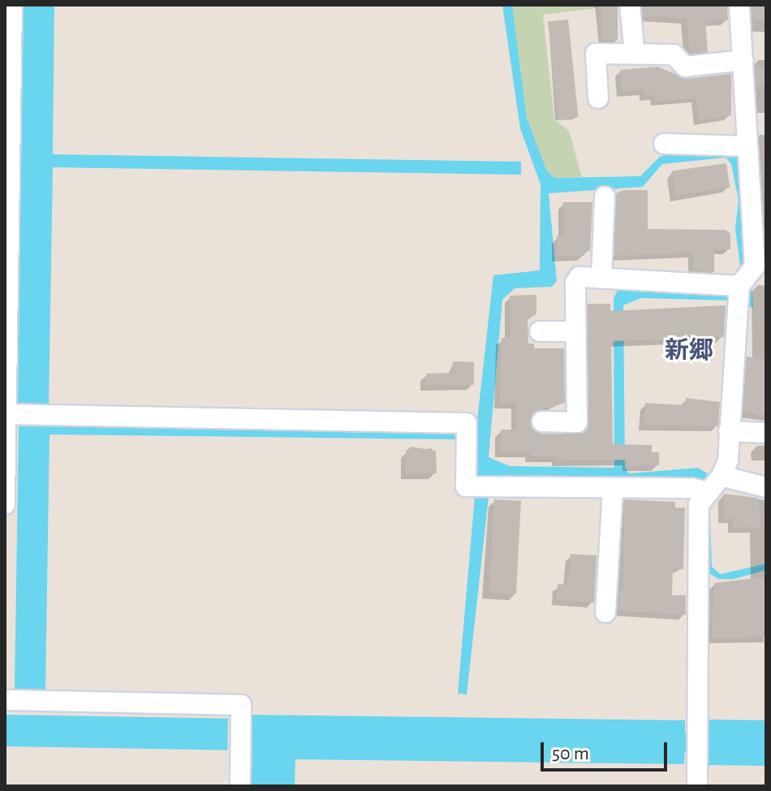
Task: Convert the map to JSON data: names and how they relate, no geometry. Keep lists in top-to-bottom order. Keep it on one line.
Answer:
{"districts":["新郷"],"scale_bar":"50 m"}
